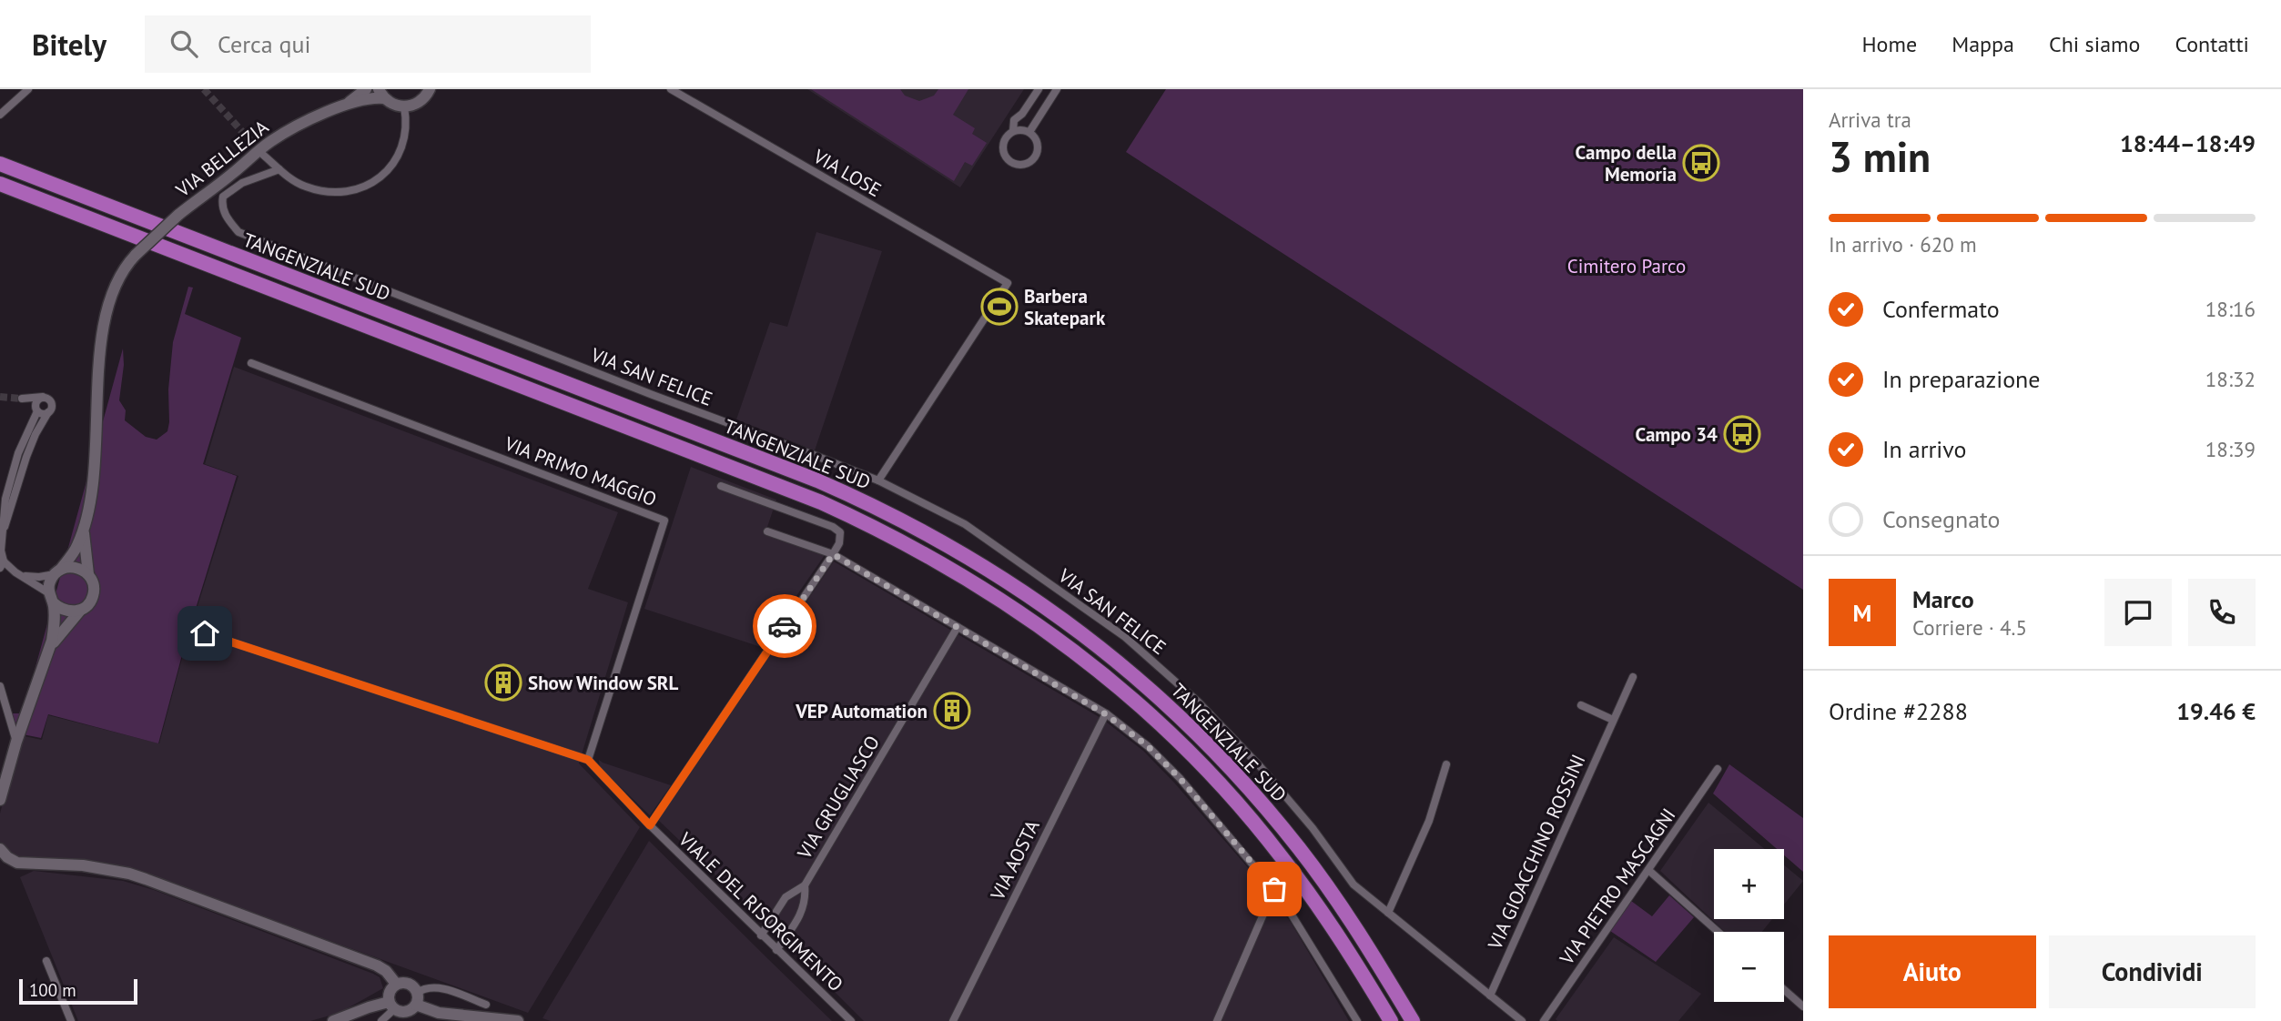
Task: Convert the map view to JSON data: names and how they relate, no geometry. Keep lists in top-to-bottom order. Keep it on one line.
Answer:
{"streets":{"highway":["TANGENZIALE SUD"],"street":["VIA BELLEZIA","VIA LOSE","VIA SAN FELICE","VIA PRIMO MAGGIO","VIA GRUGLIASCO","VIA GIOACCHINO ROSSINI","VIA AOSTA","VIA PIETRO MASCAGNI","VIALE DEL RISORGIMENTO"]},"crossings":[["VIA LOSE","VIA SAN FELICE"],["VIA SAN FELICE","VIA GIOACCHINO ROSSINI"],["VIA GRUGLIASCO","VIALE DEL RISORGIMENTO"]],"parks":["Cimitero Parco"],"places":{"bus stop":["Campo della Memoria","Campo 34"],"sports":["Barbera Skatepark"],"building":["Show Window SRL","VEP Automation"]},"scale_bar":"100 m","page":{"header":"Bitely","search":"Cerca qui","nav":["Home","Mappa","Chi siamo","Contatti"],"heading":["3 min","Arriva tra","18:44–18:49"],"panel":["Marco","Corriere · 4.5","Ordine #2288","19.46 €"],"bar":"In arrivo · 620 m","list":[["Confermato","18:16"],["In preparazione","18:32"],["In arrivo","18:39"],"Consegnato"],"round":"M","map_buttons":["+","−"],"buttons":["Aiuto","Condividi"],"scale":"100 m"}}
